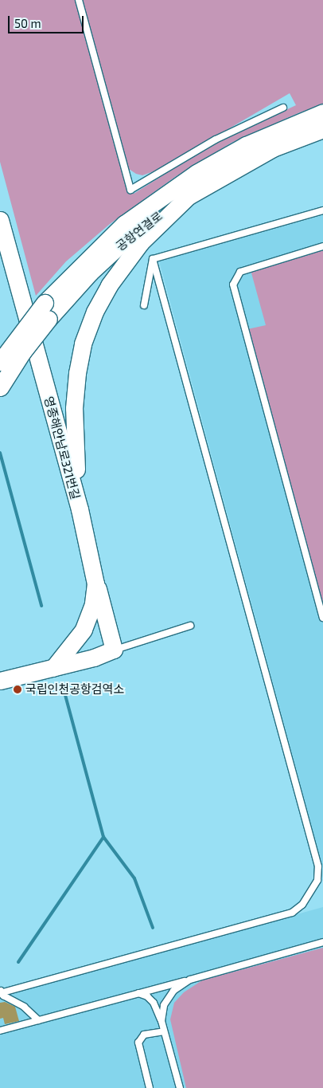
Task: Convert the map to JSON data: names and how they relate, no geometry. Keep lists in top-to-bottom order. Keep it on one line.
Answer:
{"streets":{"street":["공항연결로","영종해안남로321번길"]},"places":["국립인천공항검역소"],"scale_bar":"50 m"}
